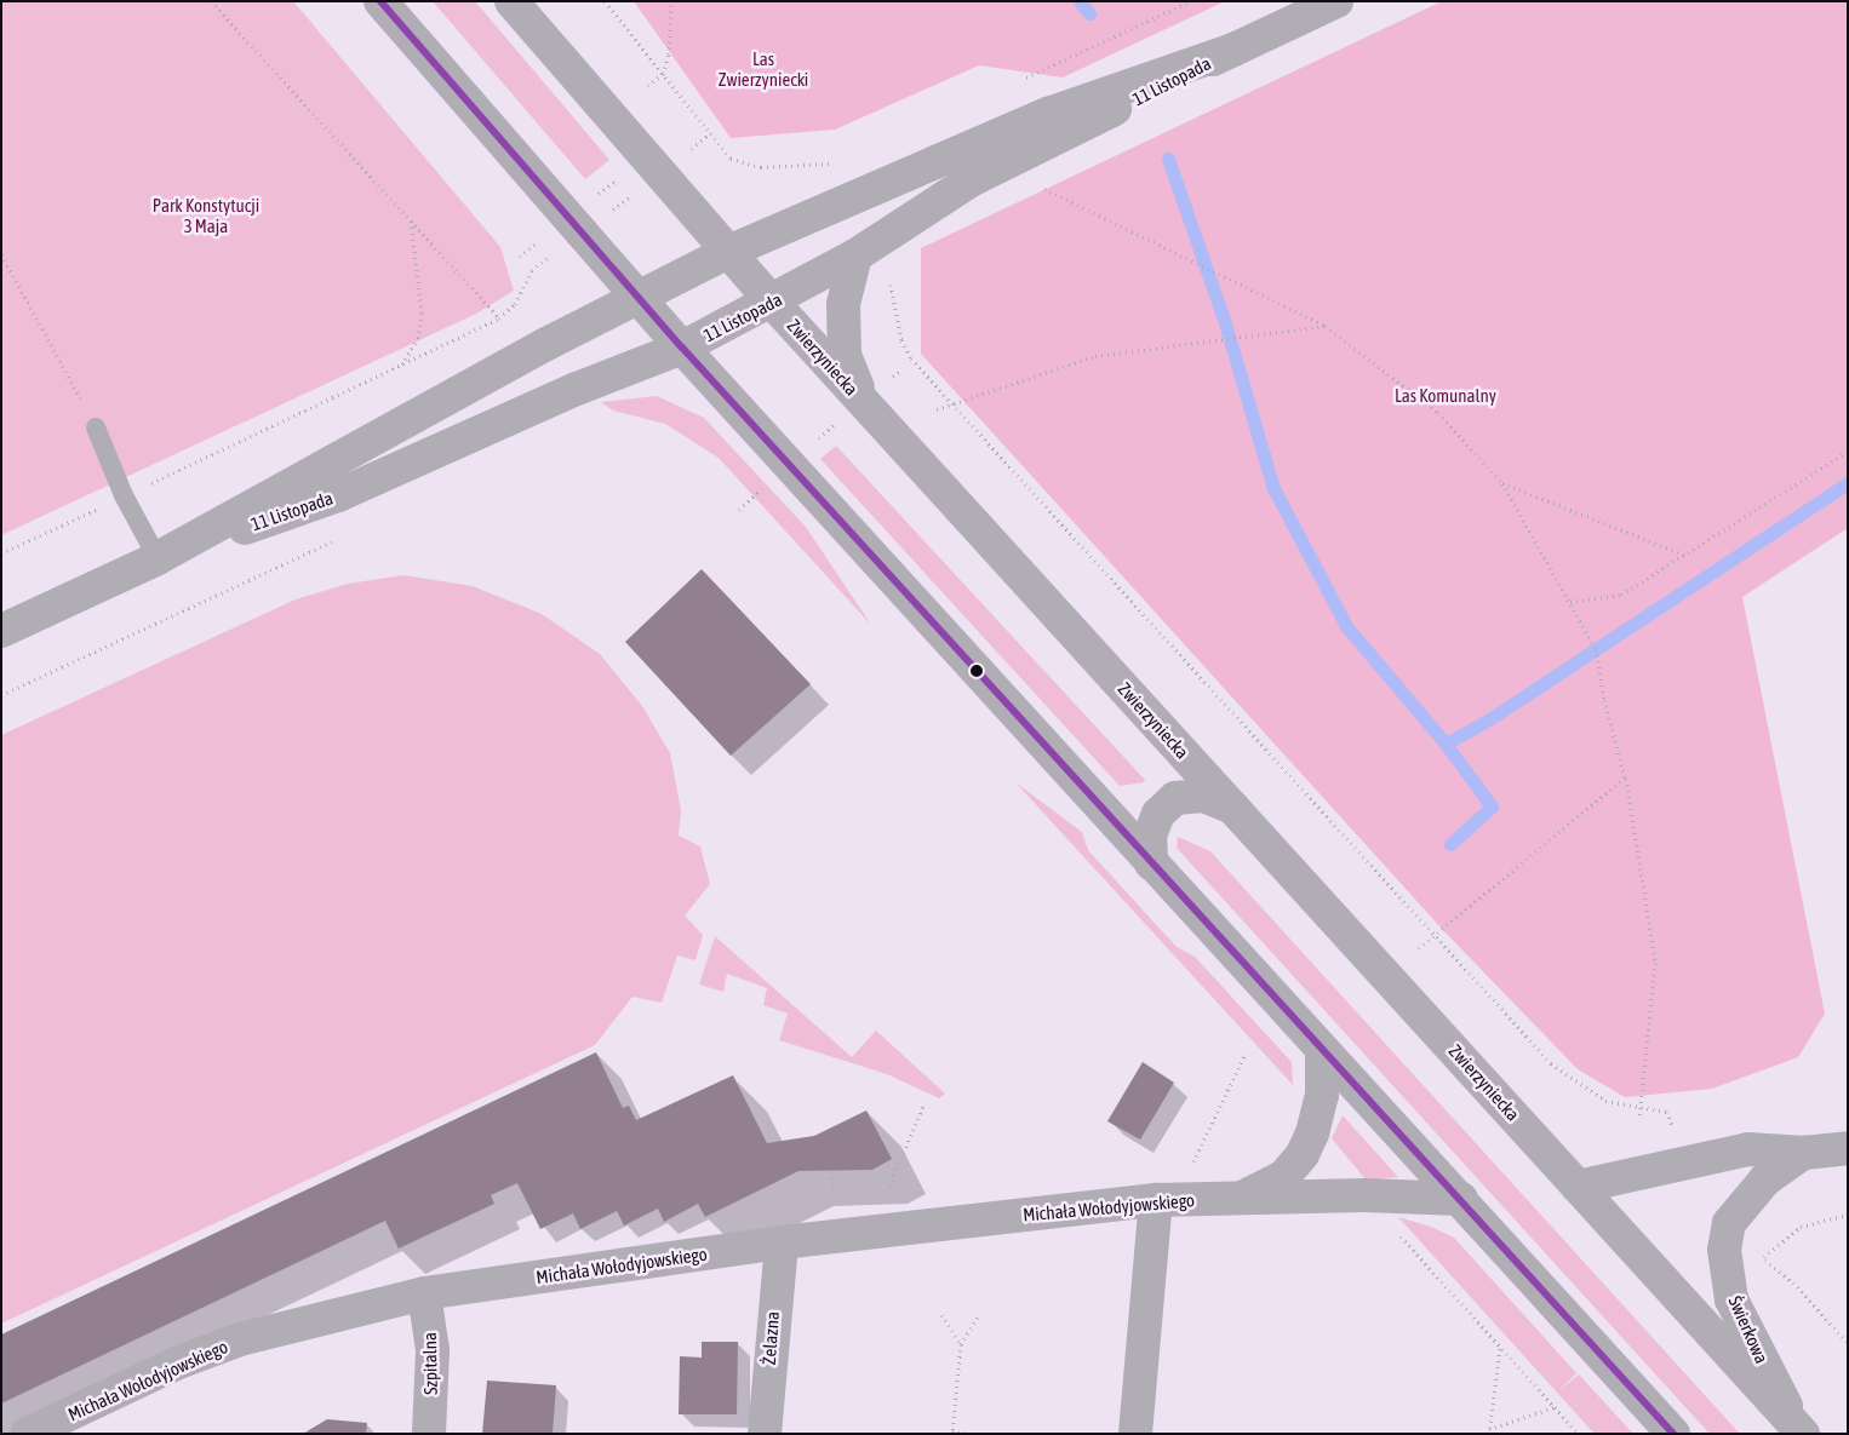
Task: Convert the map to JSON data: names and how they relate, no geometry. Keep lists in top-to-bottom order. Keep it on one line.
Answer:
{"streets":{"main road":["11 Listopada","Zwierzyniecka"],"street":["Michała Wołodyjowskiego","Świerkowa","Żelazna","Szpitalna"]},"crossings":[["11 Listopada","Zwierzyniecka"],["Zwierzyniecka","Świerkowa"],["Michała Wołodyjowskiego","Żelazna"],["Michała Wołodyjowskiego","Szpitalna"]],"parks":["Las Zwierzyniecki","Park Konstytucji 3 Maja","Las Komunalny"]}
